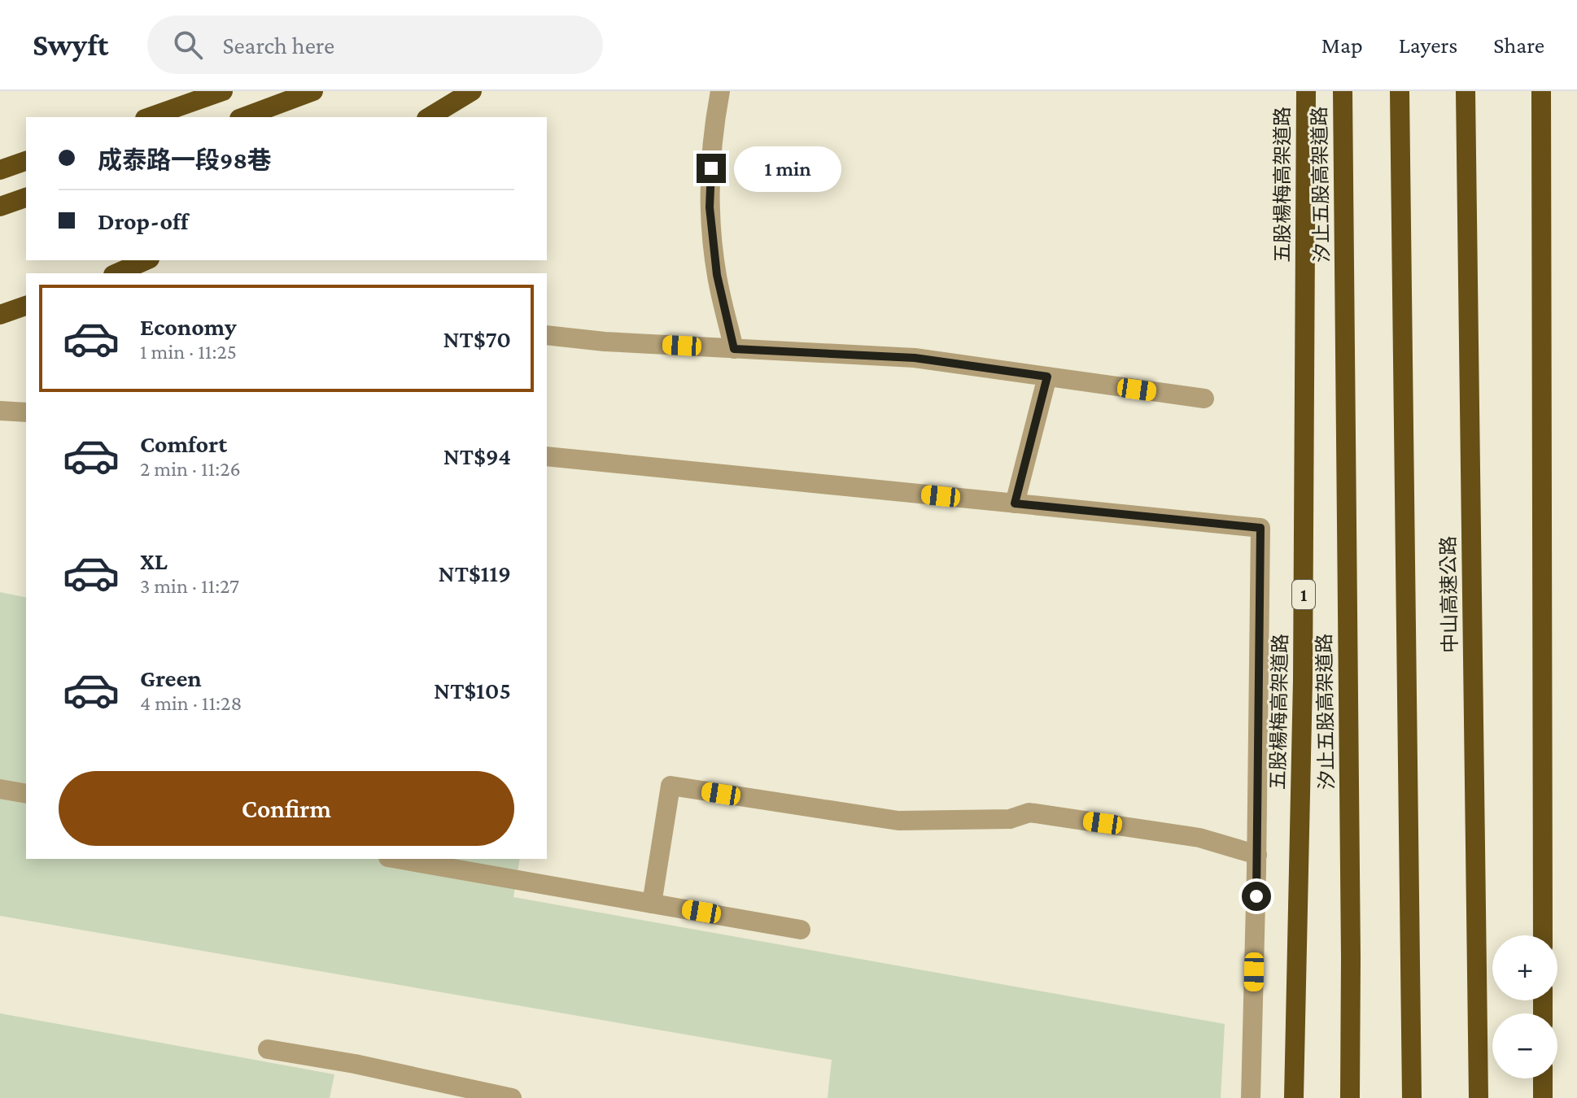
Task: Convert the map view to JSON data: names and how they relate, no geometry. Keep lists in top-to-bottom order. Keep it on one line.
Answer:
{"streets":{"highway":["五股楊梅高架道路","汐止五股高架道路","1","中山高速公路"]},"page":{"header":"Swyft","search":"Search here","nav":["Map","Layers","Share"],"banner":["成泰路一段98巷","Drop-off"],"bubble":"1 min","list":[{"name":"Economy","note":"1 min · 11:25","value":"NT$70"},{"name":"Comfort","note":"2 min · 11:26","value":"NT$94"},{"name":"XL","note":"3 min · 11:27","value":"NT$119"},{"name":"Green","note":"4 min · 11:28","value":"NT$105"}],"buttons":"Confirm","map_buttons":["+","−"]}}
